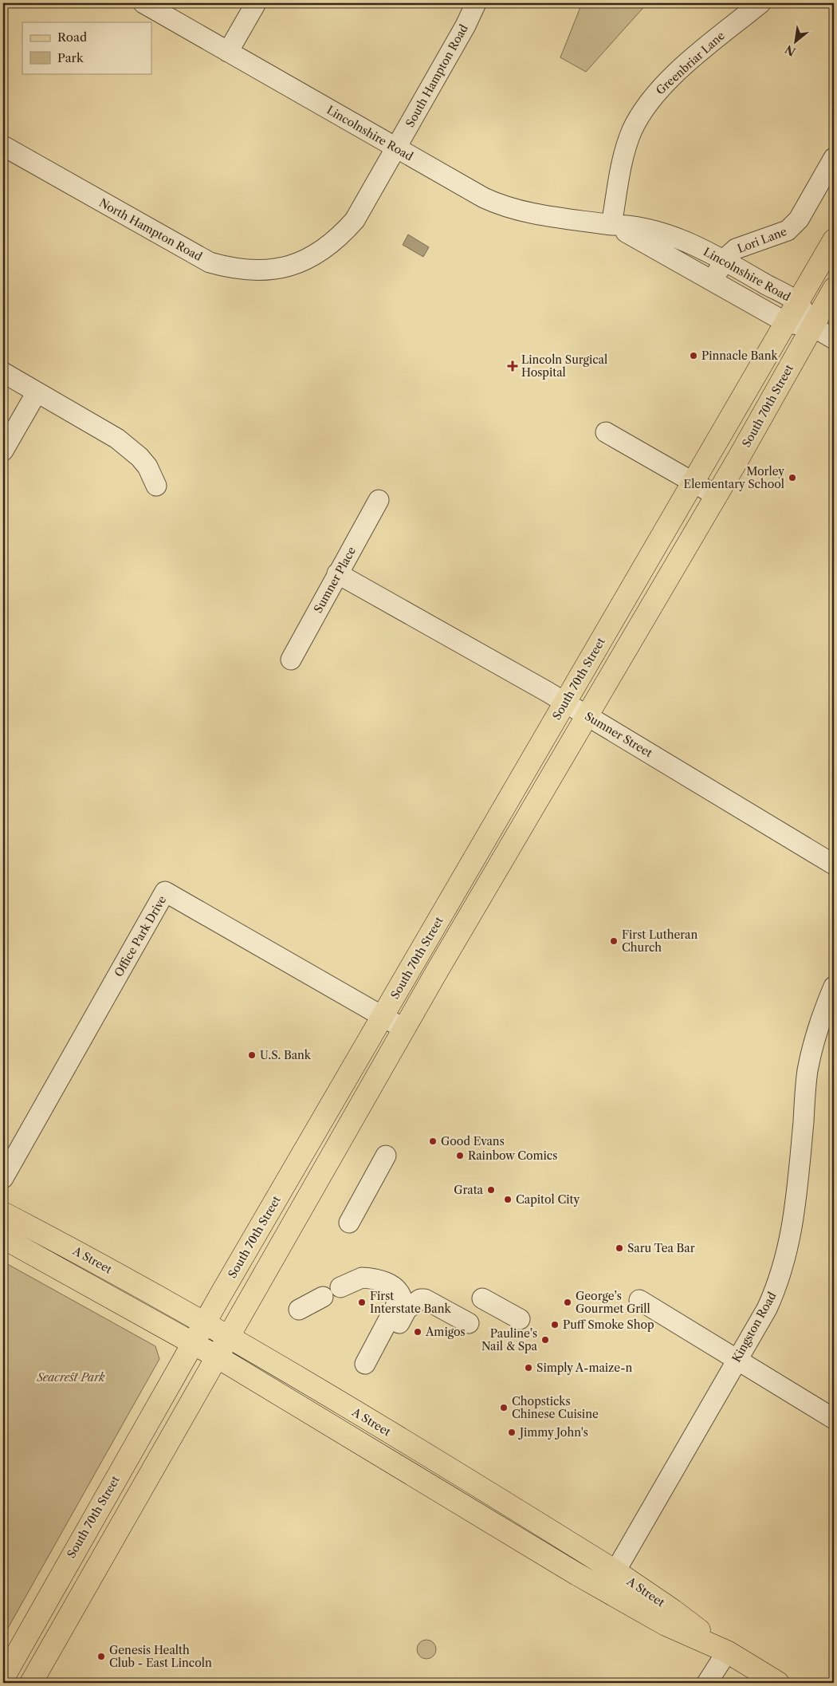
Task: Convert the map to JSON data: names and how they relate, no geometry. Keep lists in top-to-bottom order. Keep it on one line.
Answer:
{"streets":{"main road":["South 70th Street","A Street"],"street":["Greenbriar Lane","South Hampton Road","Lincolnshire Road","North Hampton Road","Lori Lane","Sumner Place","Sumner Street","Office Park Drive","Kingston Road"]},"crossings":[["Greenbriar Lane","Lincolnshire Road"],["South Hampton Road","Lincolnshire Road"],["South Hampton Road","North Hampton Road"],["Lincolnshire Road","North Hampton Road"],["Lincolnshire Road","Lori Lane"],["Lincolnshire Road","South 70th Street"],["South 70th Street","Sumner Street"],["South 70th Street","Office Park Drive"],["South 70th Street","A Street"],["Sumner Place","Sumner Street"],["A Street","Kingston Road"]],"parks":["Seacrest Park"],"places":{"other":["Pinnacle Bank","Morley Elementary School","First Lutheran Church","U.S. Bank","Good Evans","Rainbow Comics","Grata","Capitol City","Saru Tea Bar","First Interstate Bank","George’s Gourmet Grill","Puff Smoke Shop","Amigos","Pauline’s Nail & Spa","Simply A-maize-n","Chopsticks Chinese Cuisine","Jimmy John's","Genesis Health Club - East Lincoln"],"health":["Lincoln Surgical Hospital"]},"legend":["Road","Park"],"north":"bottom left"}
